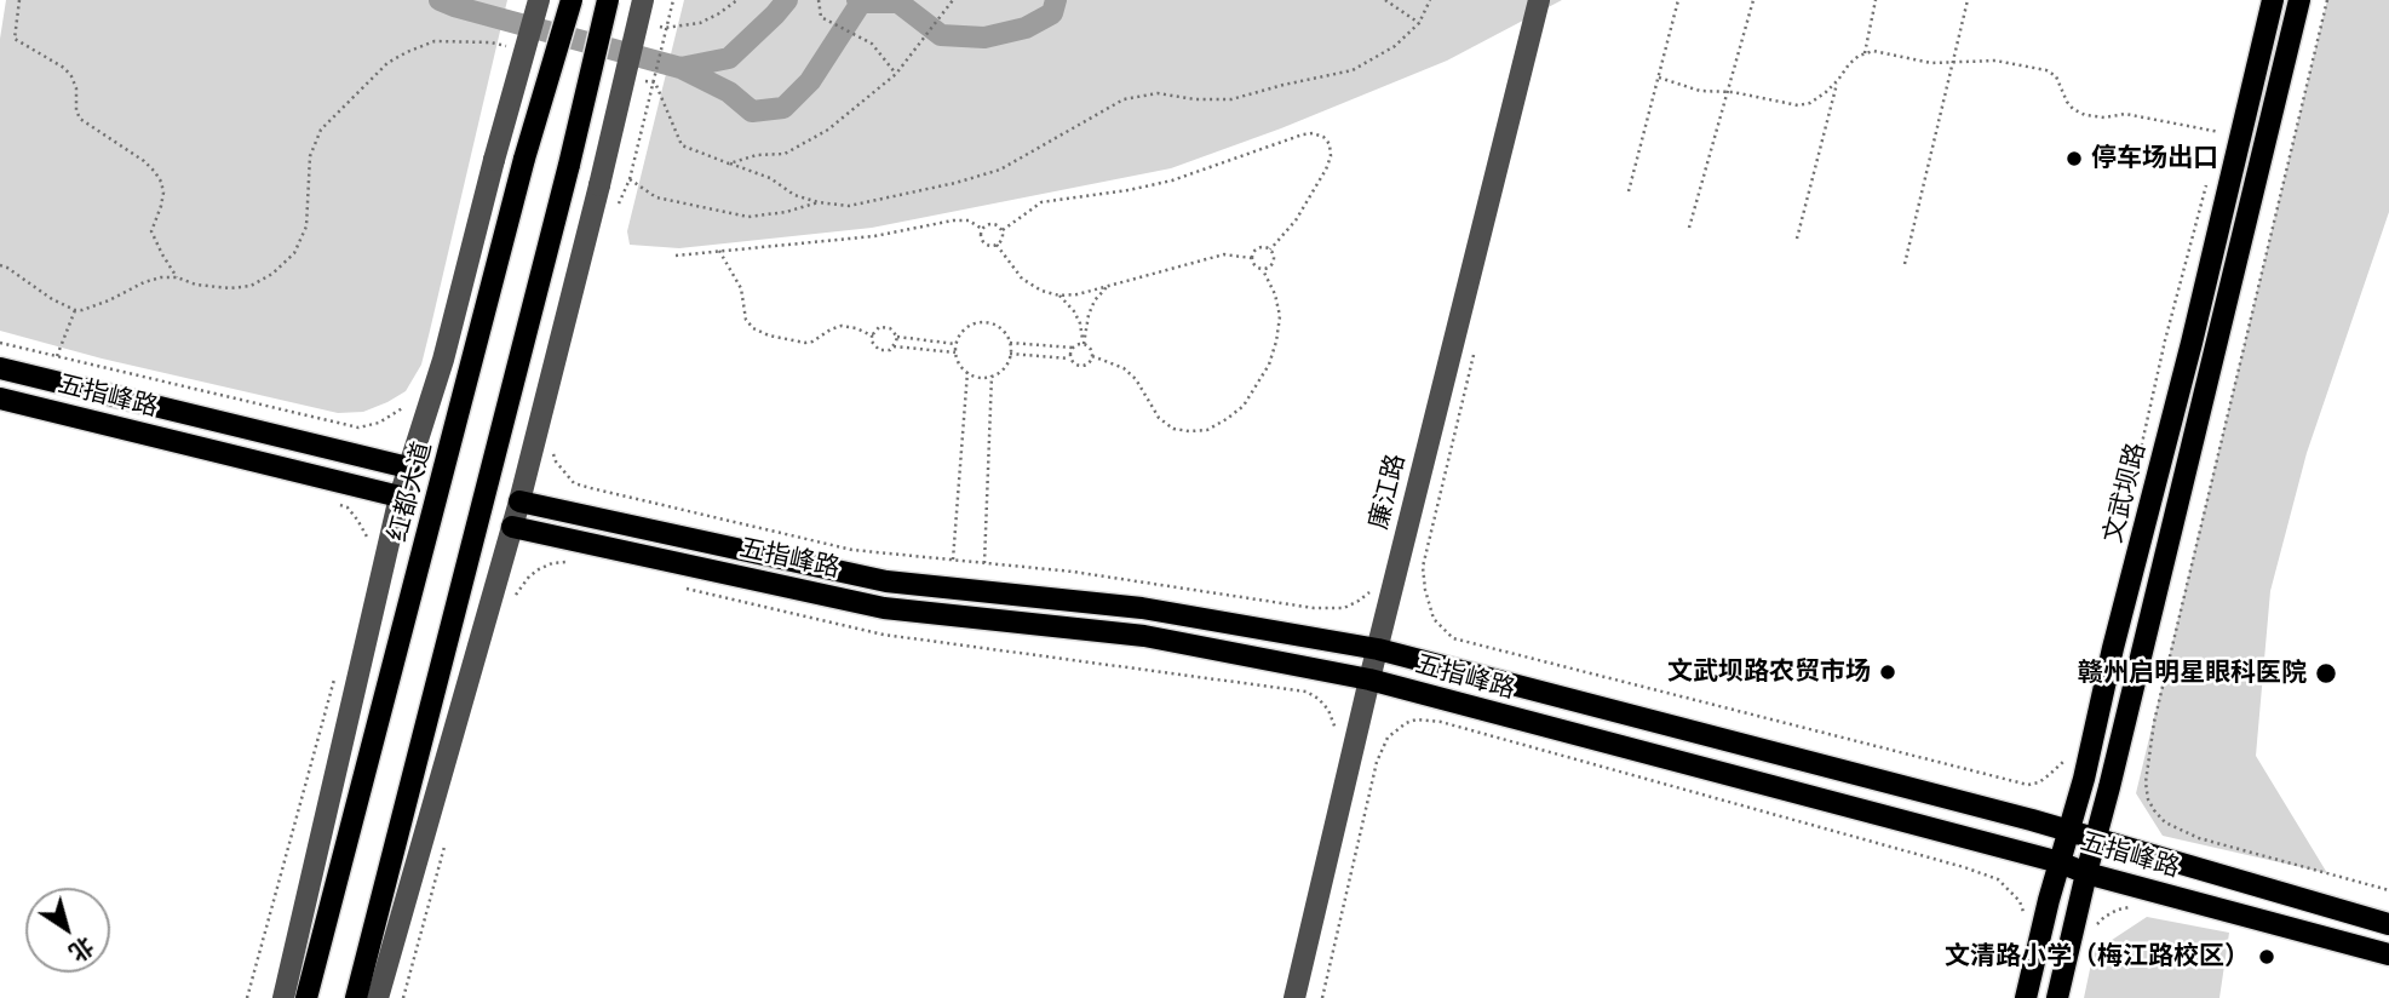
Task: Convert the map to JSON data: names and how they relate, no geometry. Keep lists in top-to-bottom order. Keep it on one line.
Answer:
{"streets":{"main road":["五指峰路","红都大道","文武坝路"],"street":["廉江路"]},"crossings":[["五指峰路","廉江路"],["五指峰路","文武坝路"]],"places":["停车场出口","文武坝路农贸市场","赣州启明星眼科医院","文清路小学（梅江路校区）"],"north":"bottom right"}
